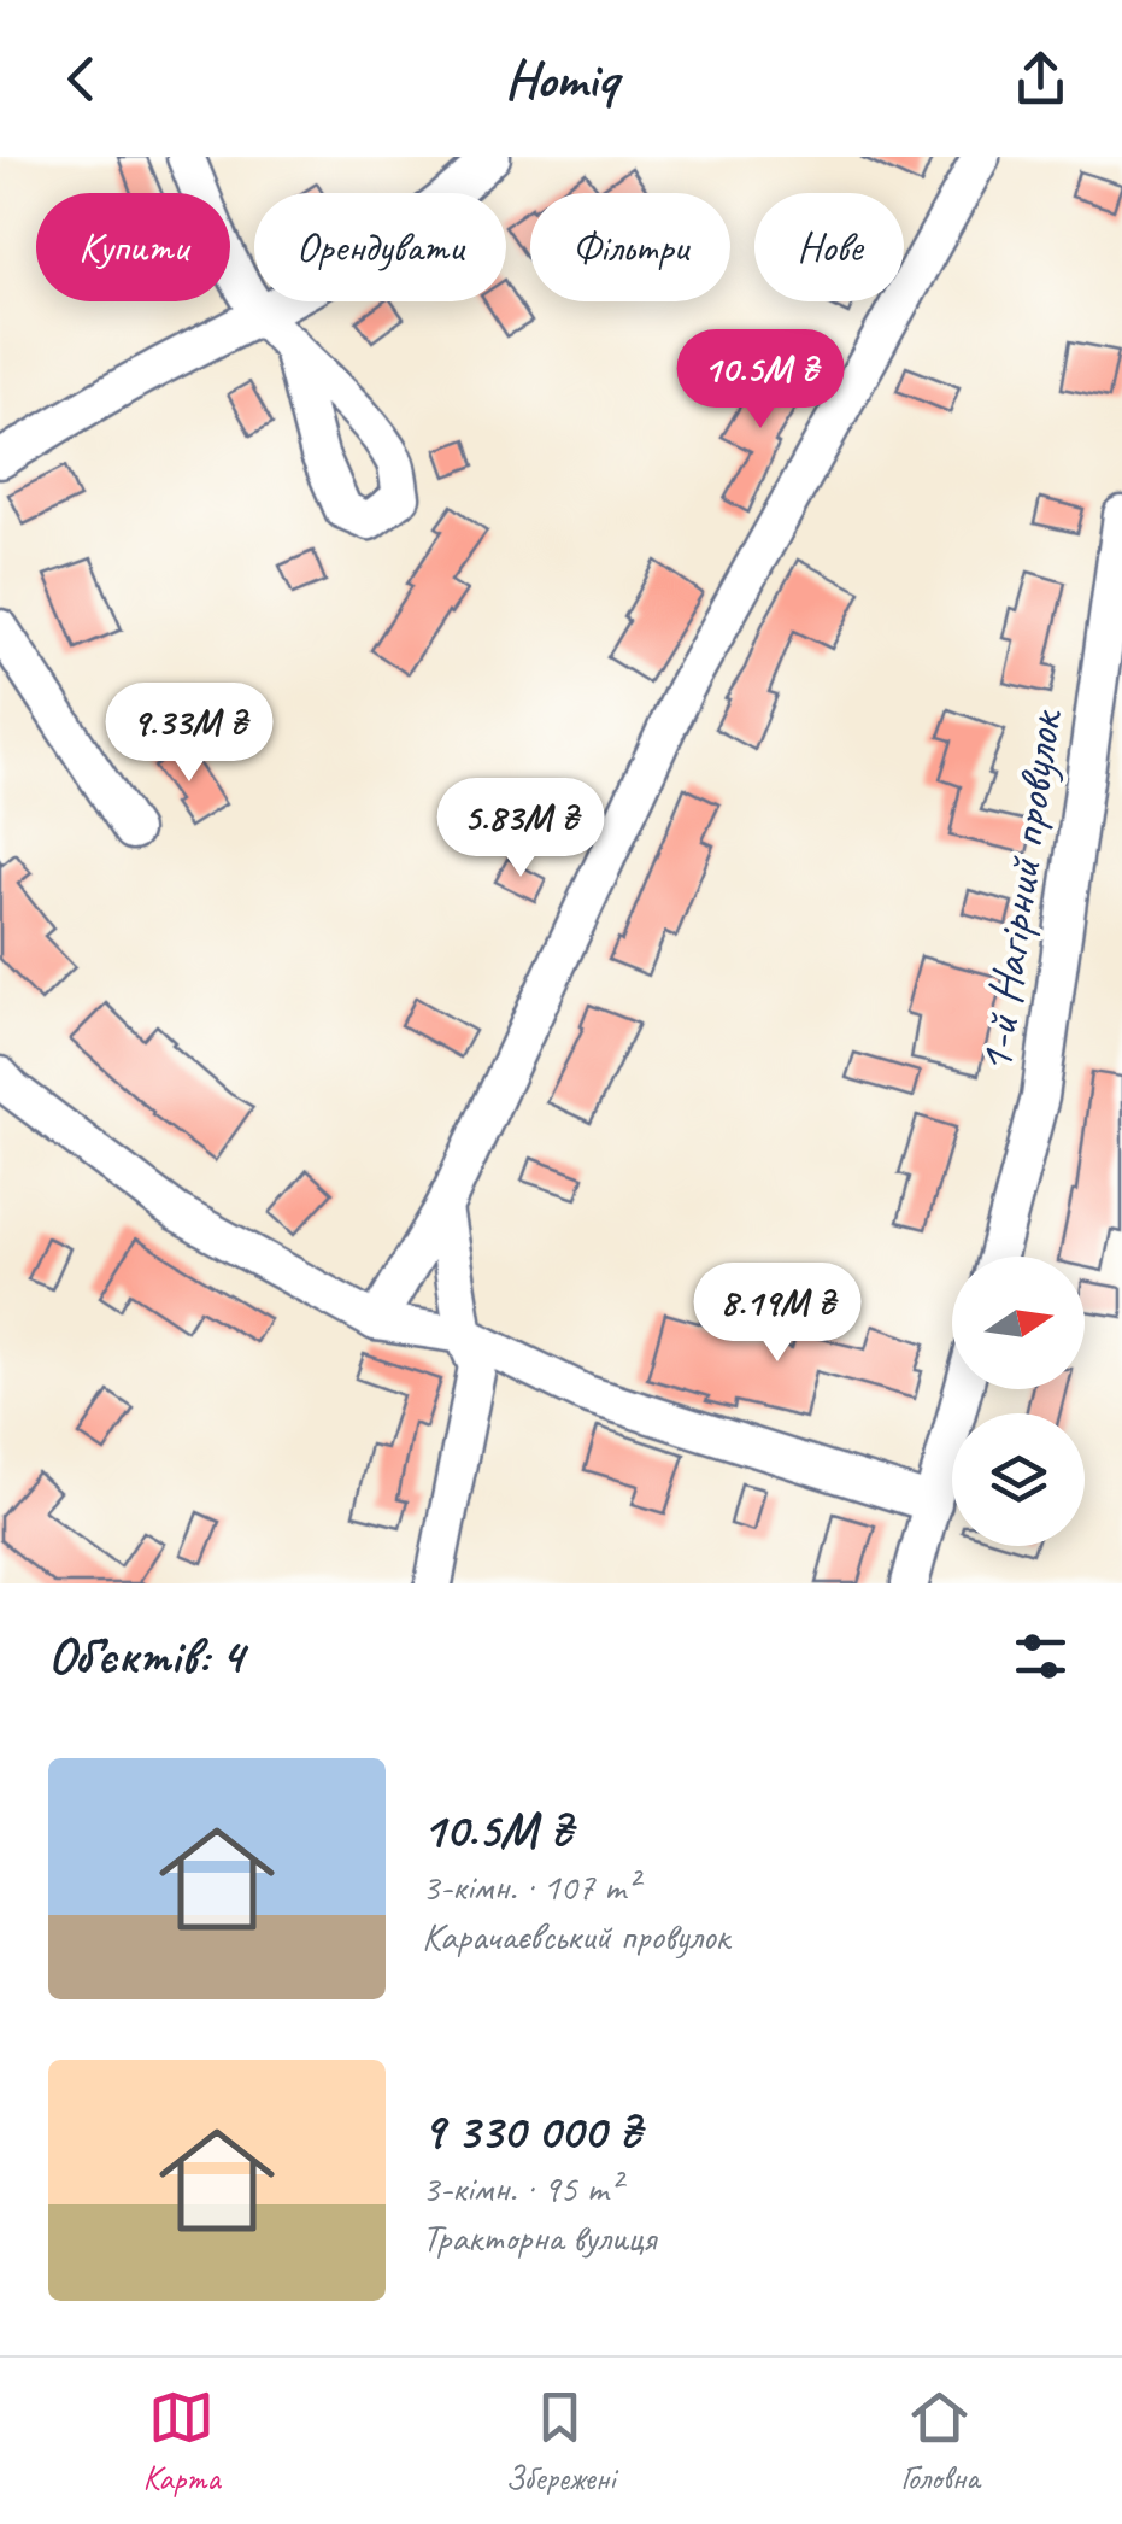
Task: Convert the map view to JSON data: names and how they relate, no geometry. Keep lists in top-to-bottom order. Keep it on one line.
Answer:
{"streets":{"street":["1-й Нагірний провулок"]},"north":"right","page":{"header":"Homiq","chip":["Купити","Орендувати","Фільтри","Нове"],"price":["10.5M ₴","9.33M ₴","5.83M ₴","8.19M ₴"],"heading":"Об’єктів: 4","list":[{"name":"10.5M ₴","note":"3-кімн. · 107 m² · Карачаєвський провулок"},{"name":"9 330 000 ₴","note":"3-кімн. · 95 m² · Тракторна вулиця"}],"tabs":["Карта","Збережені","Головна"]}}
